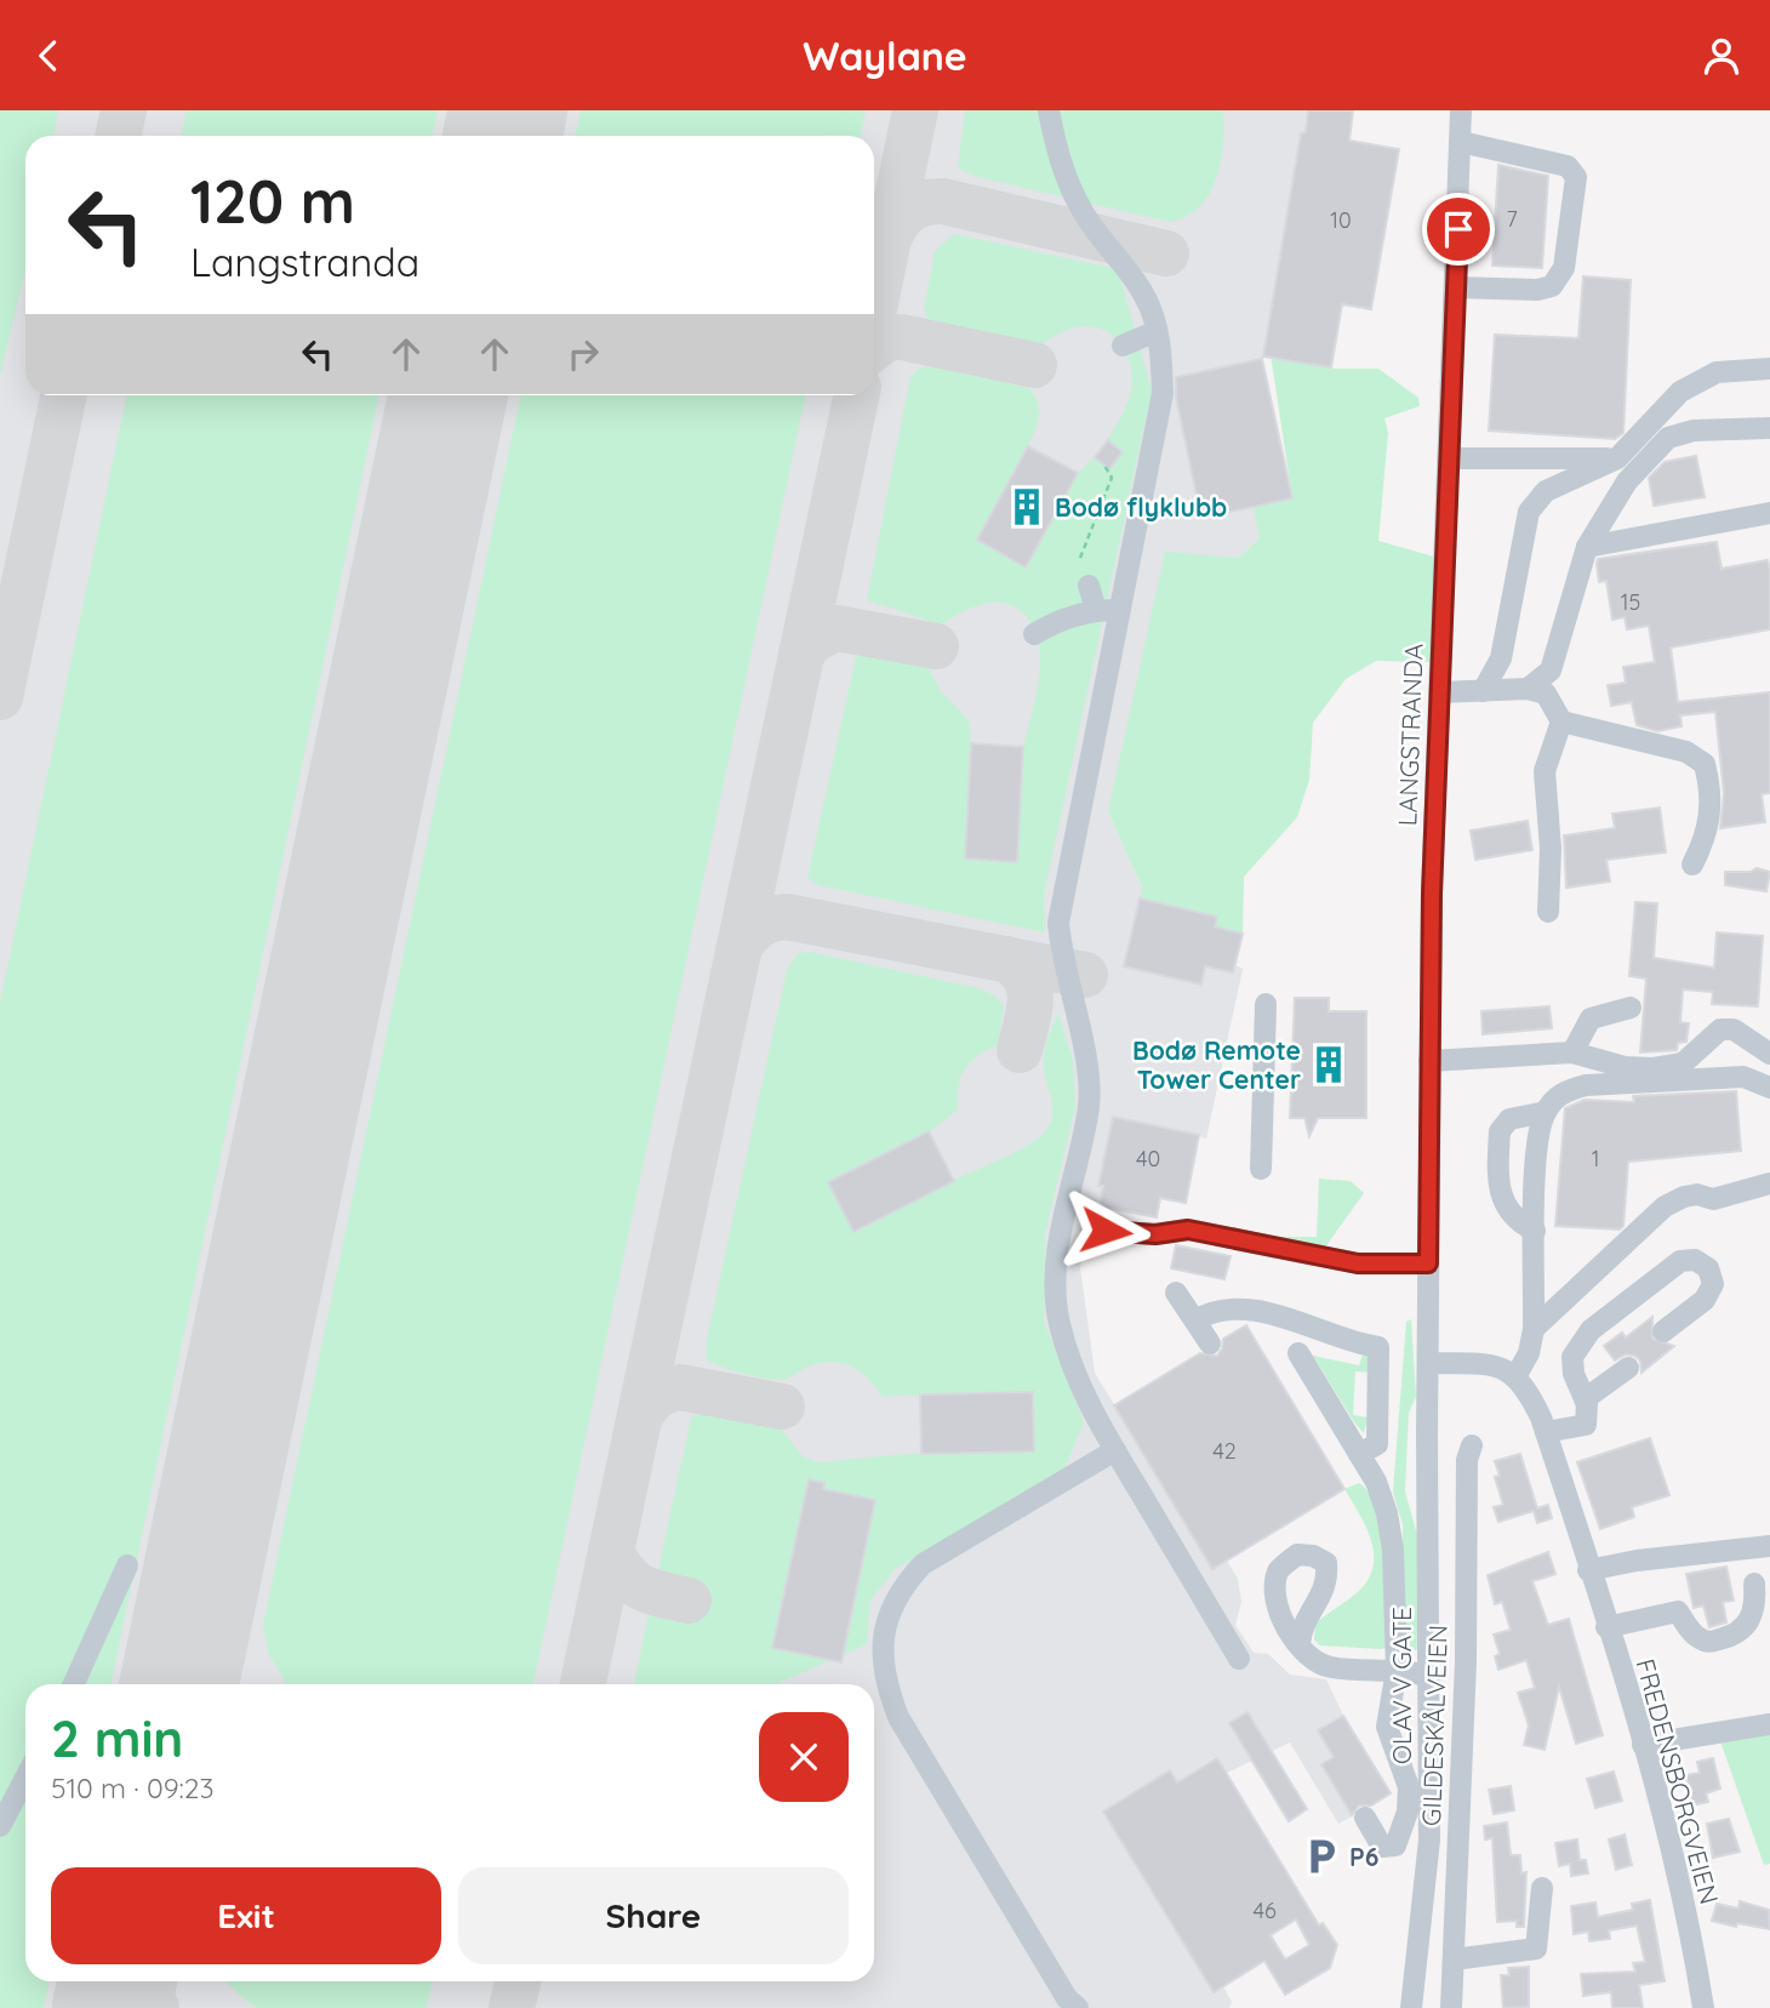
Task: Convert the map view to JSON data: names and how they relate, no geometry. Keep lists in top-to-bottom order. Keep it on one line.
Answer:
{"streets":{"street":["LANGSTRANDA","OLAV V GATE","GILDESKÅLVEIEN","FREDENSBORGVEIEN"]},"crossings":[["LANGSTRANDA","OLAV V GATE"]],"places":{"building":["Bodø flyklubb","Bodø Remote Tower Center"],"parking":["P6"]},"house_numbers":["7","10","15","40","1","42","46"],"page":{"header":"Waylane","turn":["120 m","Langstranda"],"heading":["2 min","510 m · 09:23"],"buttons":["Exit","Share"]}}
